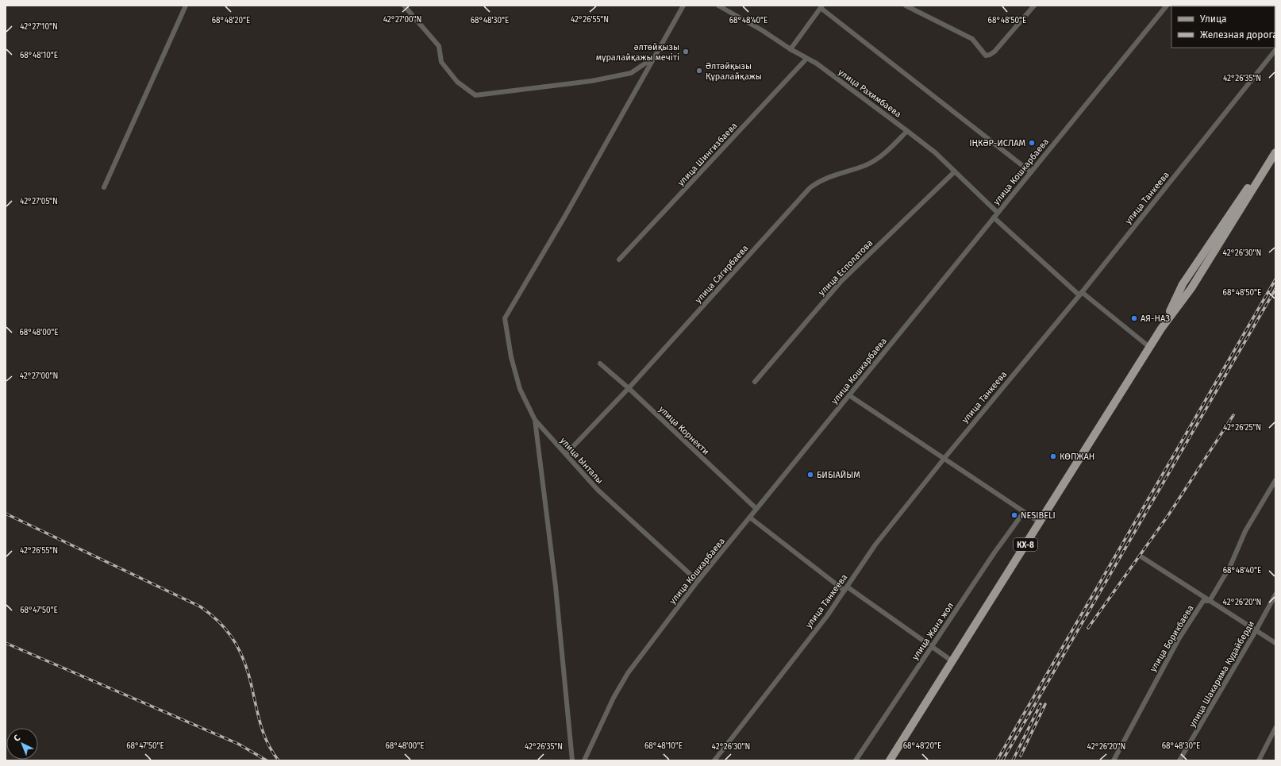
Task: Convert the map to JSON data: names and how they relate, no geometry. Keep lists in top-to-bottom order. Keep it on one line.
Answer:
{"streets":{"main road":["КХ-8"],"street":["улица Рахимбаева","улица Шингизбаева","улица Кошкарбаева","улица Танкеева","улица Есполатова","улица Сагирбаева","улица Корнекти","улица Ынталы","улица Жана жол","улица Борикбаева","улица Шакарима Кудайберди"]},"crossings":[["улица Рахимбаева","улица Шингизбаева"],["улица Рахимбаева","улица Кошкарбаева"],["улица Рахимбаева","улица Есполатова"],["улица Рахимбаева","улица Сагирбаева"],["улица Кошкарбаева","улица Корнекти"],["улица Кошкарбаева","улица Ынталы"],["улица Сагирбаева","улица Корнекти"],["улица Сагирбаева","улица Ынталы"]],"places":["әлтөйқызы мұралайқажы мечіті","Әлтәйқызы Құралайқажы","ІҢКӘР-ИСЛАМ","АЯ-НАЗ","КӨПЖАН","БИБІАЙЫМ","NESIBELI"],"legend":["Улица","Железная дорога"],"north":"top left","coordinates":["42°27'00\"N","42°26'55\"N","68°48'20\"E","68°48'40\"E","68°48'50\"E","68°48'30\"E","42°27'10\"N","68°48'10\"E","42°26'35\"N","42°27'05\"N","42°26'30\"N","68°48'00\"E","42°26'25\"N","42°26'20\"N","68°47'50\"E"]}
